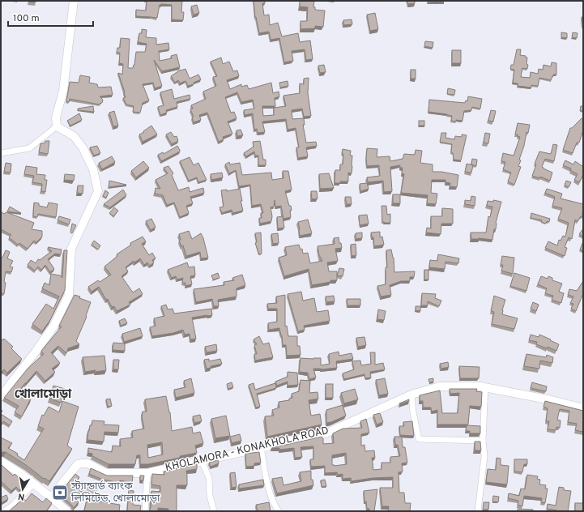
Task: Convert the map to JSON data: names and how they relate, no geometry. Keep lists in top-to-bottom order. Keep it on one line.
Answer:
{"streets":{"main road":["KHOLAMORA - KONAKHOLA ROAD"]},"districts":["খোলামোড়া"],"places":{"bank":["স্ট্যান্ডার্ড ব্যাংক লিমিটেড, খোলামোড়া"]},"scale_bar":"100 m","north":"bottom"}
